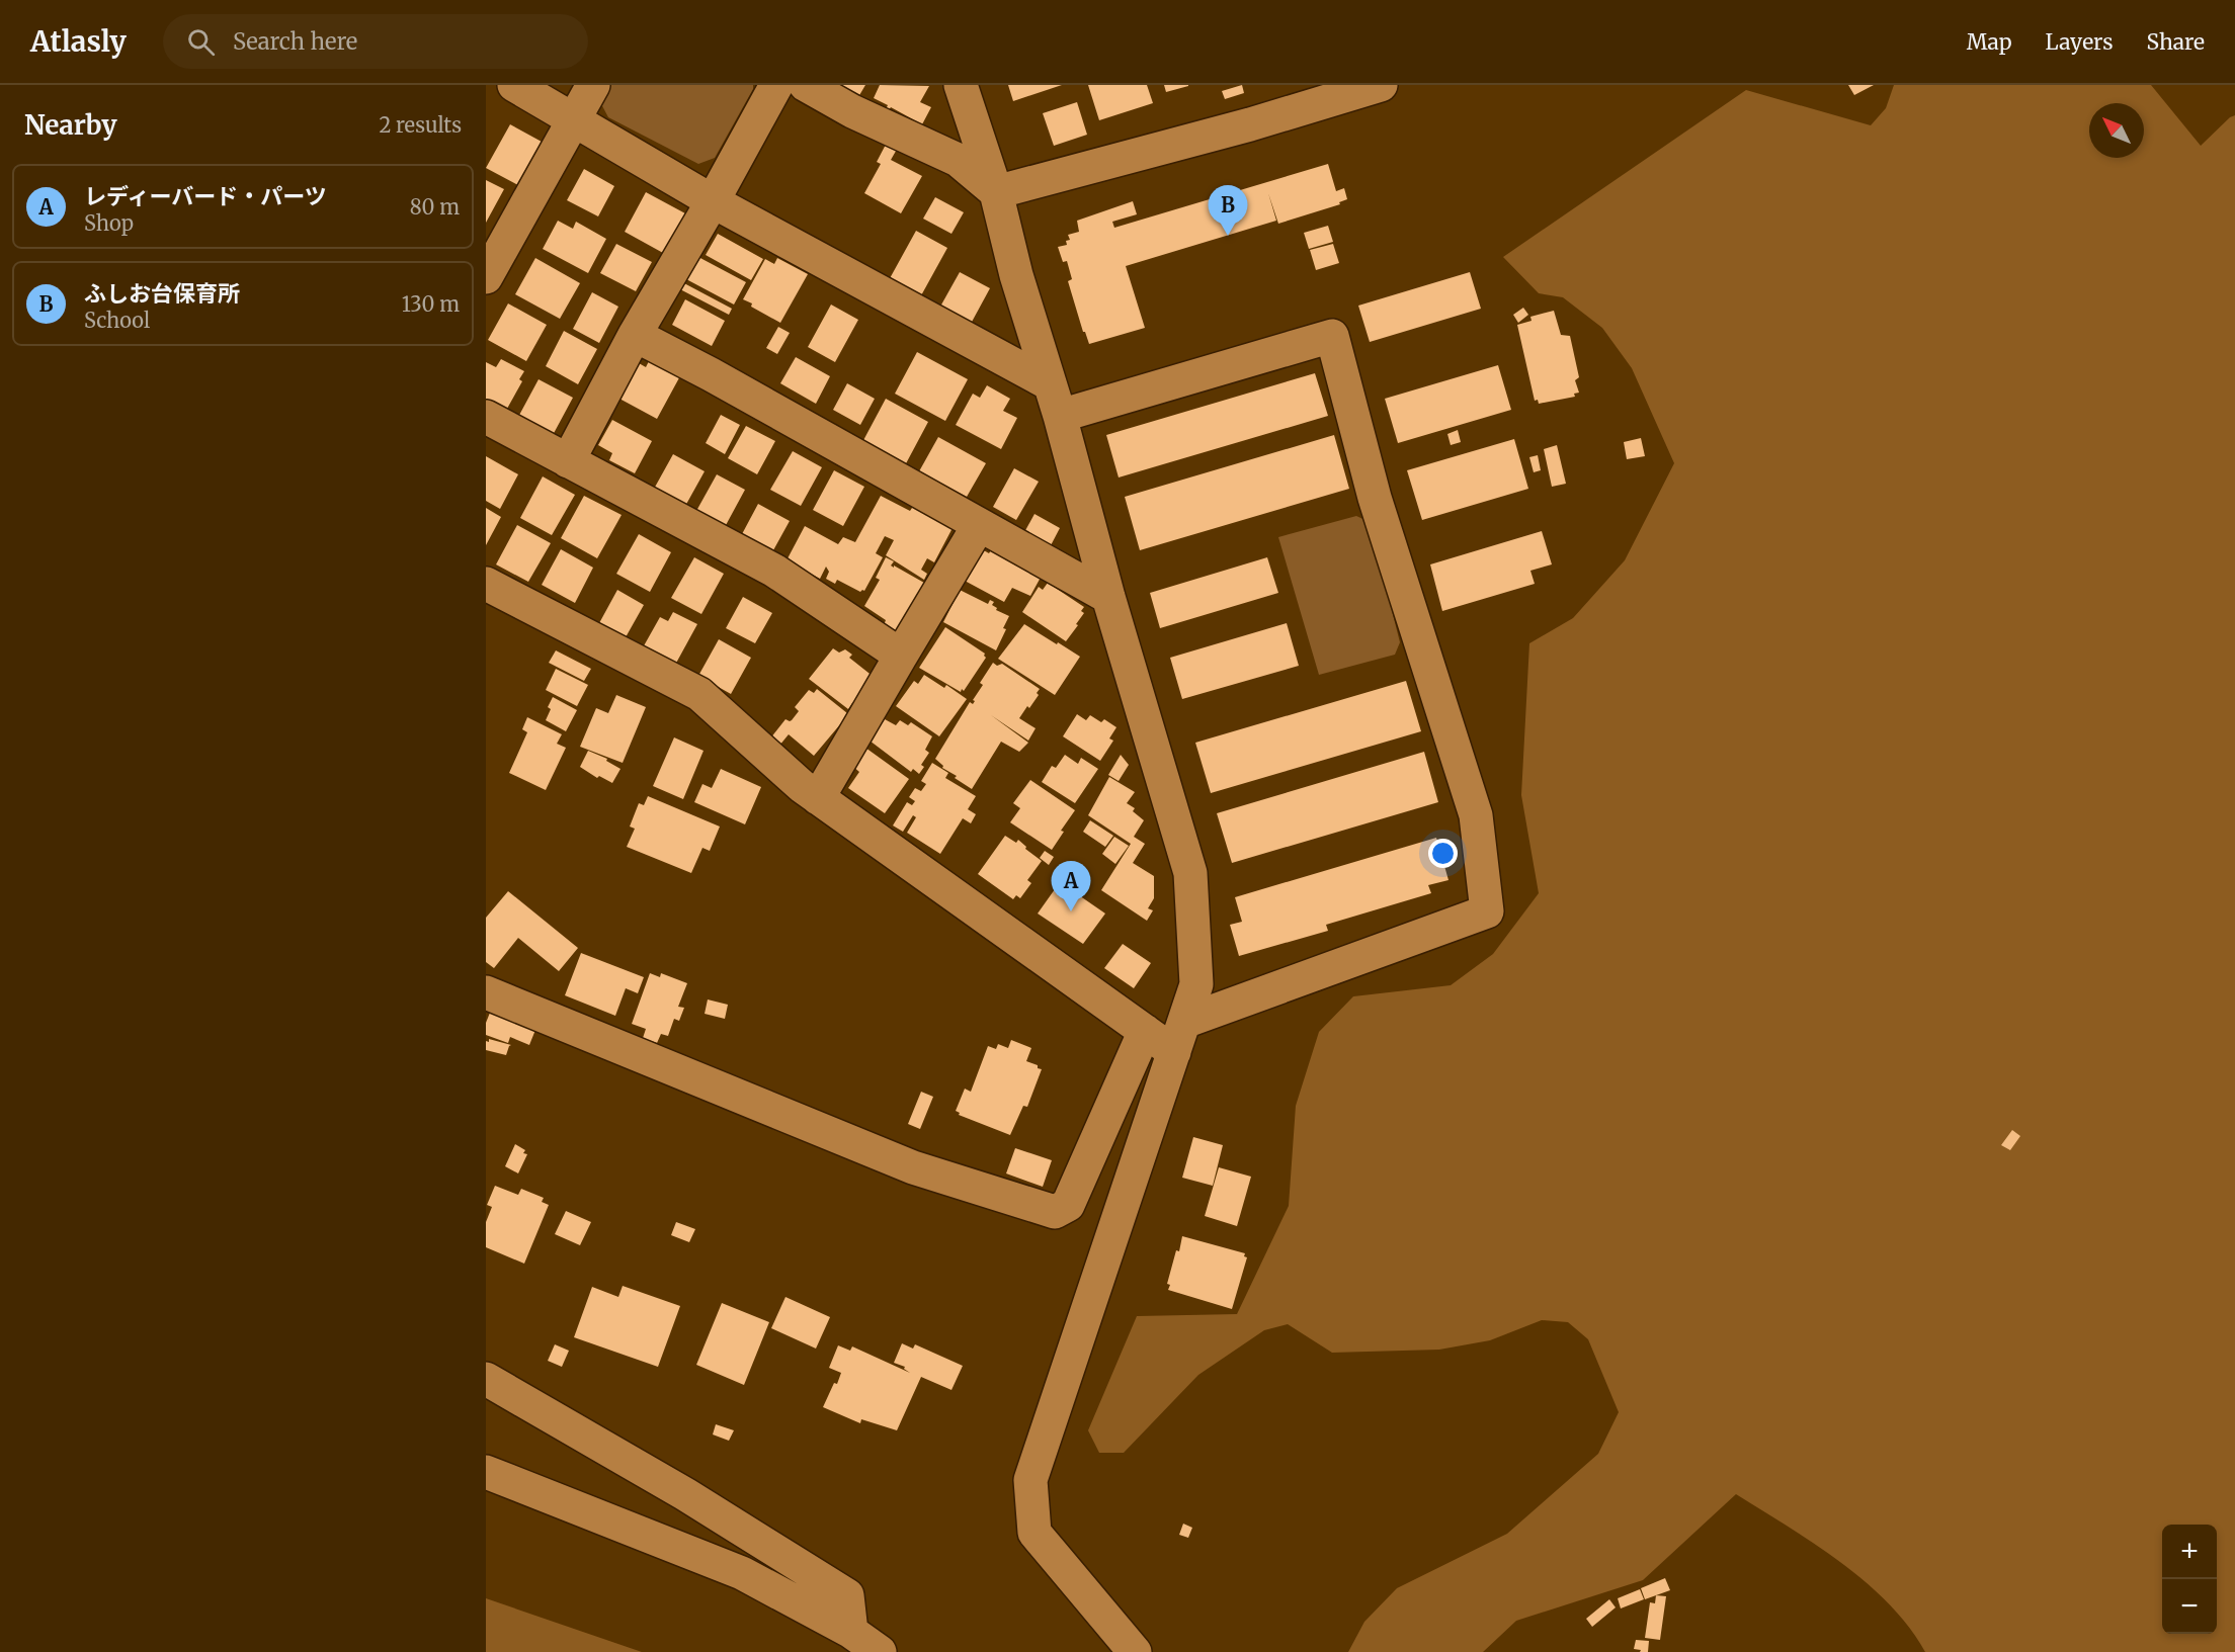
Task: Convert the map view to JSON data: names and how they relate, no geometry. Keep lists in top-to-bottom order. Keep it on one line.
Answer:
{"north":"top left","page":{"header":"Atlasly","search":"Search here","nav":["Map","Layers","Share"],"heading":["Nearby","2 results"],"list":[{"mark":"A","name":"レディーバード・パーツ","note":"Shop","value":"80 m"},{"mark":"B","name":"ふしお台保育所","note":"School","value":"130 m"}],"pins":["B","A"],"map_buttons":["+","−"]}}
